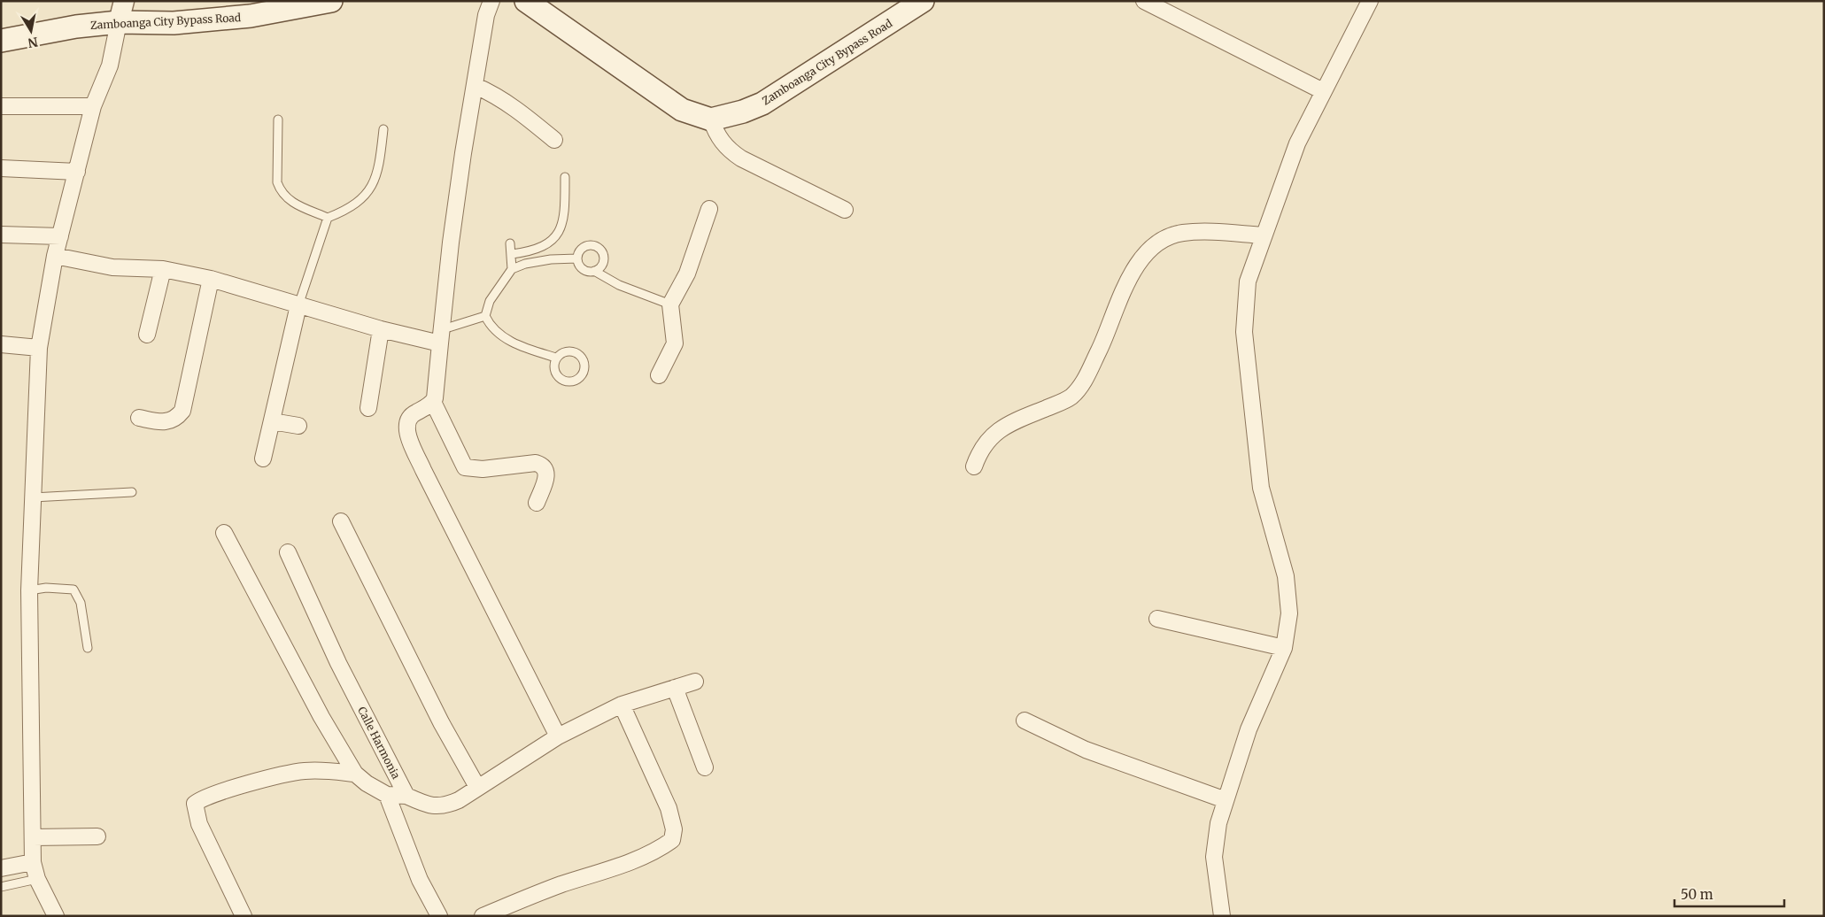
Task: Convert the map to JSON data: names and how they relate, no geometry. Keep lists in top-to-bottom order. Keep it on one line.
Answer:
{"streets":{"main road":["Zamboanga City Bypass Road"],"street":["Calle Harmonia"]},"scale_bar":"50 m","north":"bottom"}
